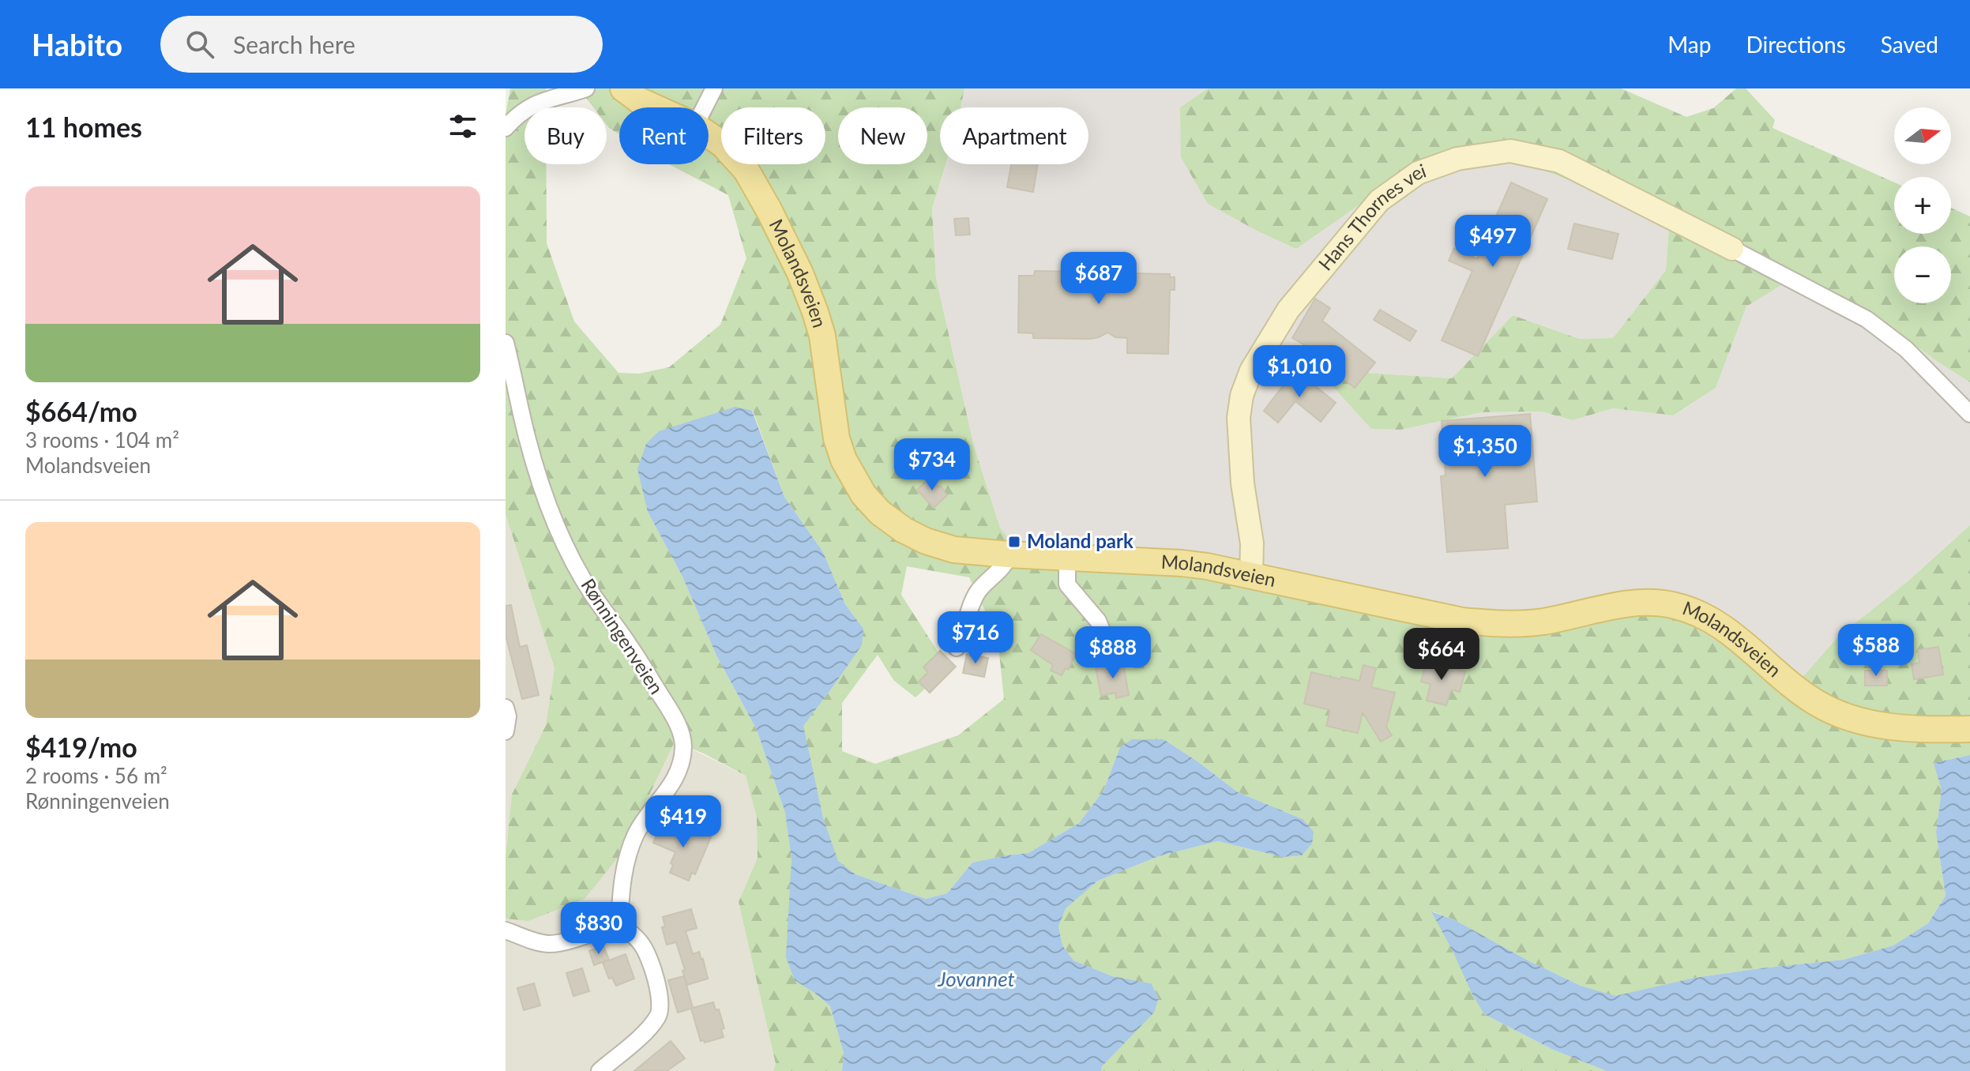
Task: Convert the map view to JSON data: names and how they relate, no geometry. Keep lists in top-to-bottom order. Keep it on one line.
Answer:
{"streets":{"main road":["Molandsveien"],"street":["Hans Thornes vei","Rønningenveien"]},"crossings":[["Hans Thornes vei","Molandsveien"]],"water":["Jovannet"],"places":{"transit":["Moland park"]},"north":"right","page":{"header":"Habito","search":"Search here","nav":["Map","Directions","Saved"],"heading":"11 homes","map_buttons":["+","−"],"chip":["Buy","Rent","Filters","New","Apartment"],"list":[{"name":"$664/mo","note":"3 rooms · 104 m² · Molandsveien"},{"name":"$419/mo","note":"2 rooms · 56 m² · Rønningenveien"}],"price":["$497","$687","$1,010","$1,350","$734","$716","$588","$888","$664","$419","$830"]}}
